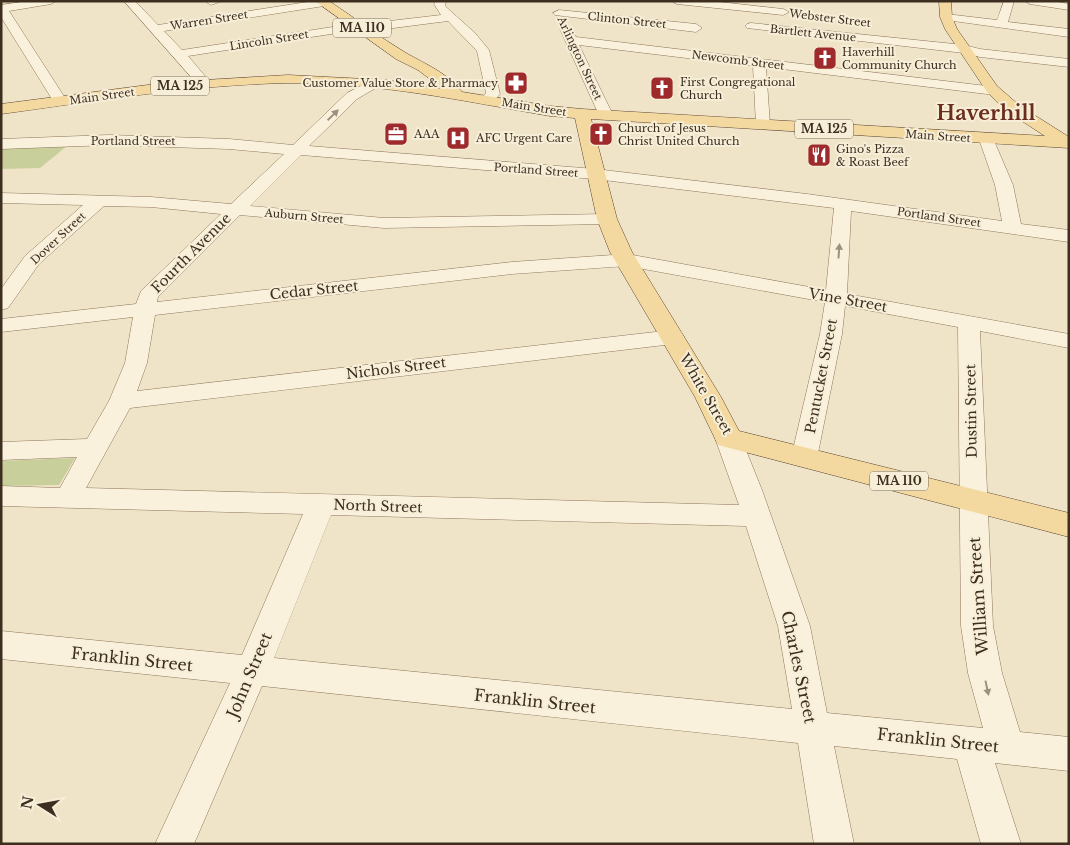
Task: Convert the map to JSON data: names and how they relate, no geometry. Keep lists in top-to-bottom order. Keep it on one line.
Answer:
{"streets":{"main road":["MA 110","MA 125","Main Street","White Street"],"street":["Webster Street","Warren Street","Clinton Street","Bartlett Avenue","Lincoln Street","Arlington Street","Newcomb Street","Portland Street","Auburn Street","Dover Street","Fourth Avenue","Cedar Street","Vine Street","Nichols Street","Pentucket Street","Dustin Street","North Street","William Street","Franklin Street","Charles Street","John Street"]},"crossings":[["Warren Street","MA 110"],["Clinton Street","Arlington Street"],["MA 110","Lincoln Street"],["MA 110","Main Street"],["Arlington Street","Newcomb Street"],["Arlington Street","Main Street"],["Main Street","Fourth Avenue"],["Main Street","White Street"],["Portland Street","Fourth Avenue"],["Portland Street","Pentucket Street"],["Portland Street","White Street"],["Auburn Street","Dover Street"],["Auburn Street","Fourth Avenue"],["Auburn Street","White Street"],["Fourth Avenue","Cedar Street"],["Fourth Avenue","Nichols Street"],["Fourth Avenue","North Street"],["Cedar Street","Vine Street"],["Cedar Street","White Street"],["Vine Street","Pentucket Street"],["Vine Street","White Street"],["Vine Street","Dustin Street"],["Nichols Street","White Street"],["Pentucket Street","White Street"],["White Street","Dustin Street"],["White Street","William Street"],["White Street","Charles Street"],["Dustin Street","William Street"],["North Street","Charles Street"],["North Street","John Street"],["William Street","Franklin Street"],["Franklin Street","Charles Street"],["Franklin Street","John Street"]],"one_way":["Pentucket Street","William Street"],"districts":["Haverhill"],"places":{"church":["Haverhill Community Church","First Congregational Church","Church of Jesus Christ United Church"],"pharmacy":["Customer Value Store & Pharmacy"],"office":["AAA"],"hospital":["AFC Urgent Care"],"restaurant":["Gino's Pizza & Roast Beef"]},"north":"left"}
